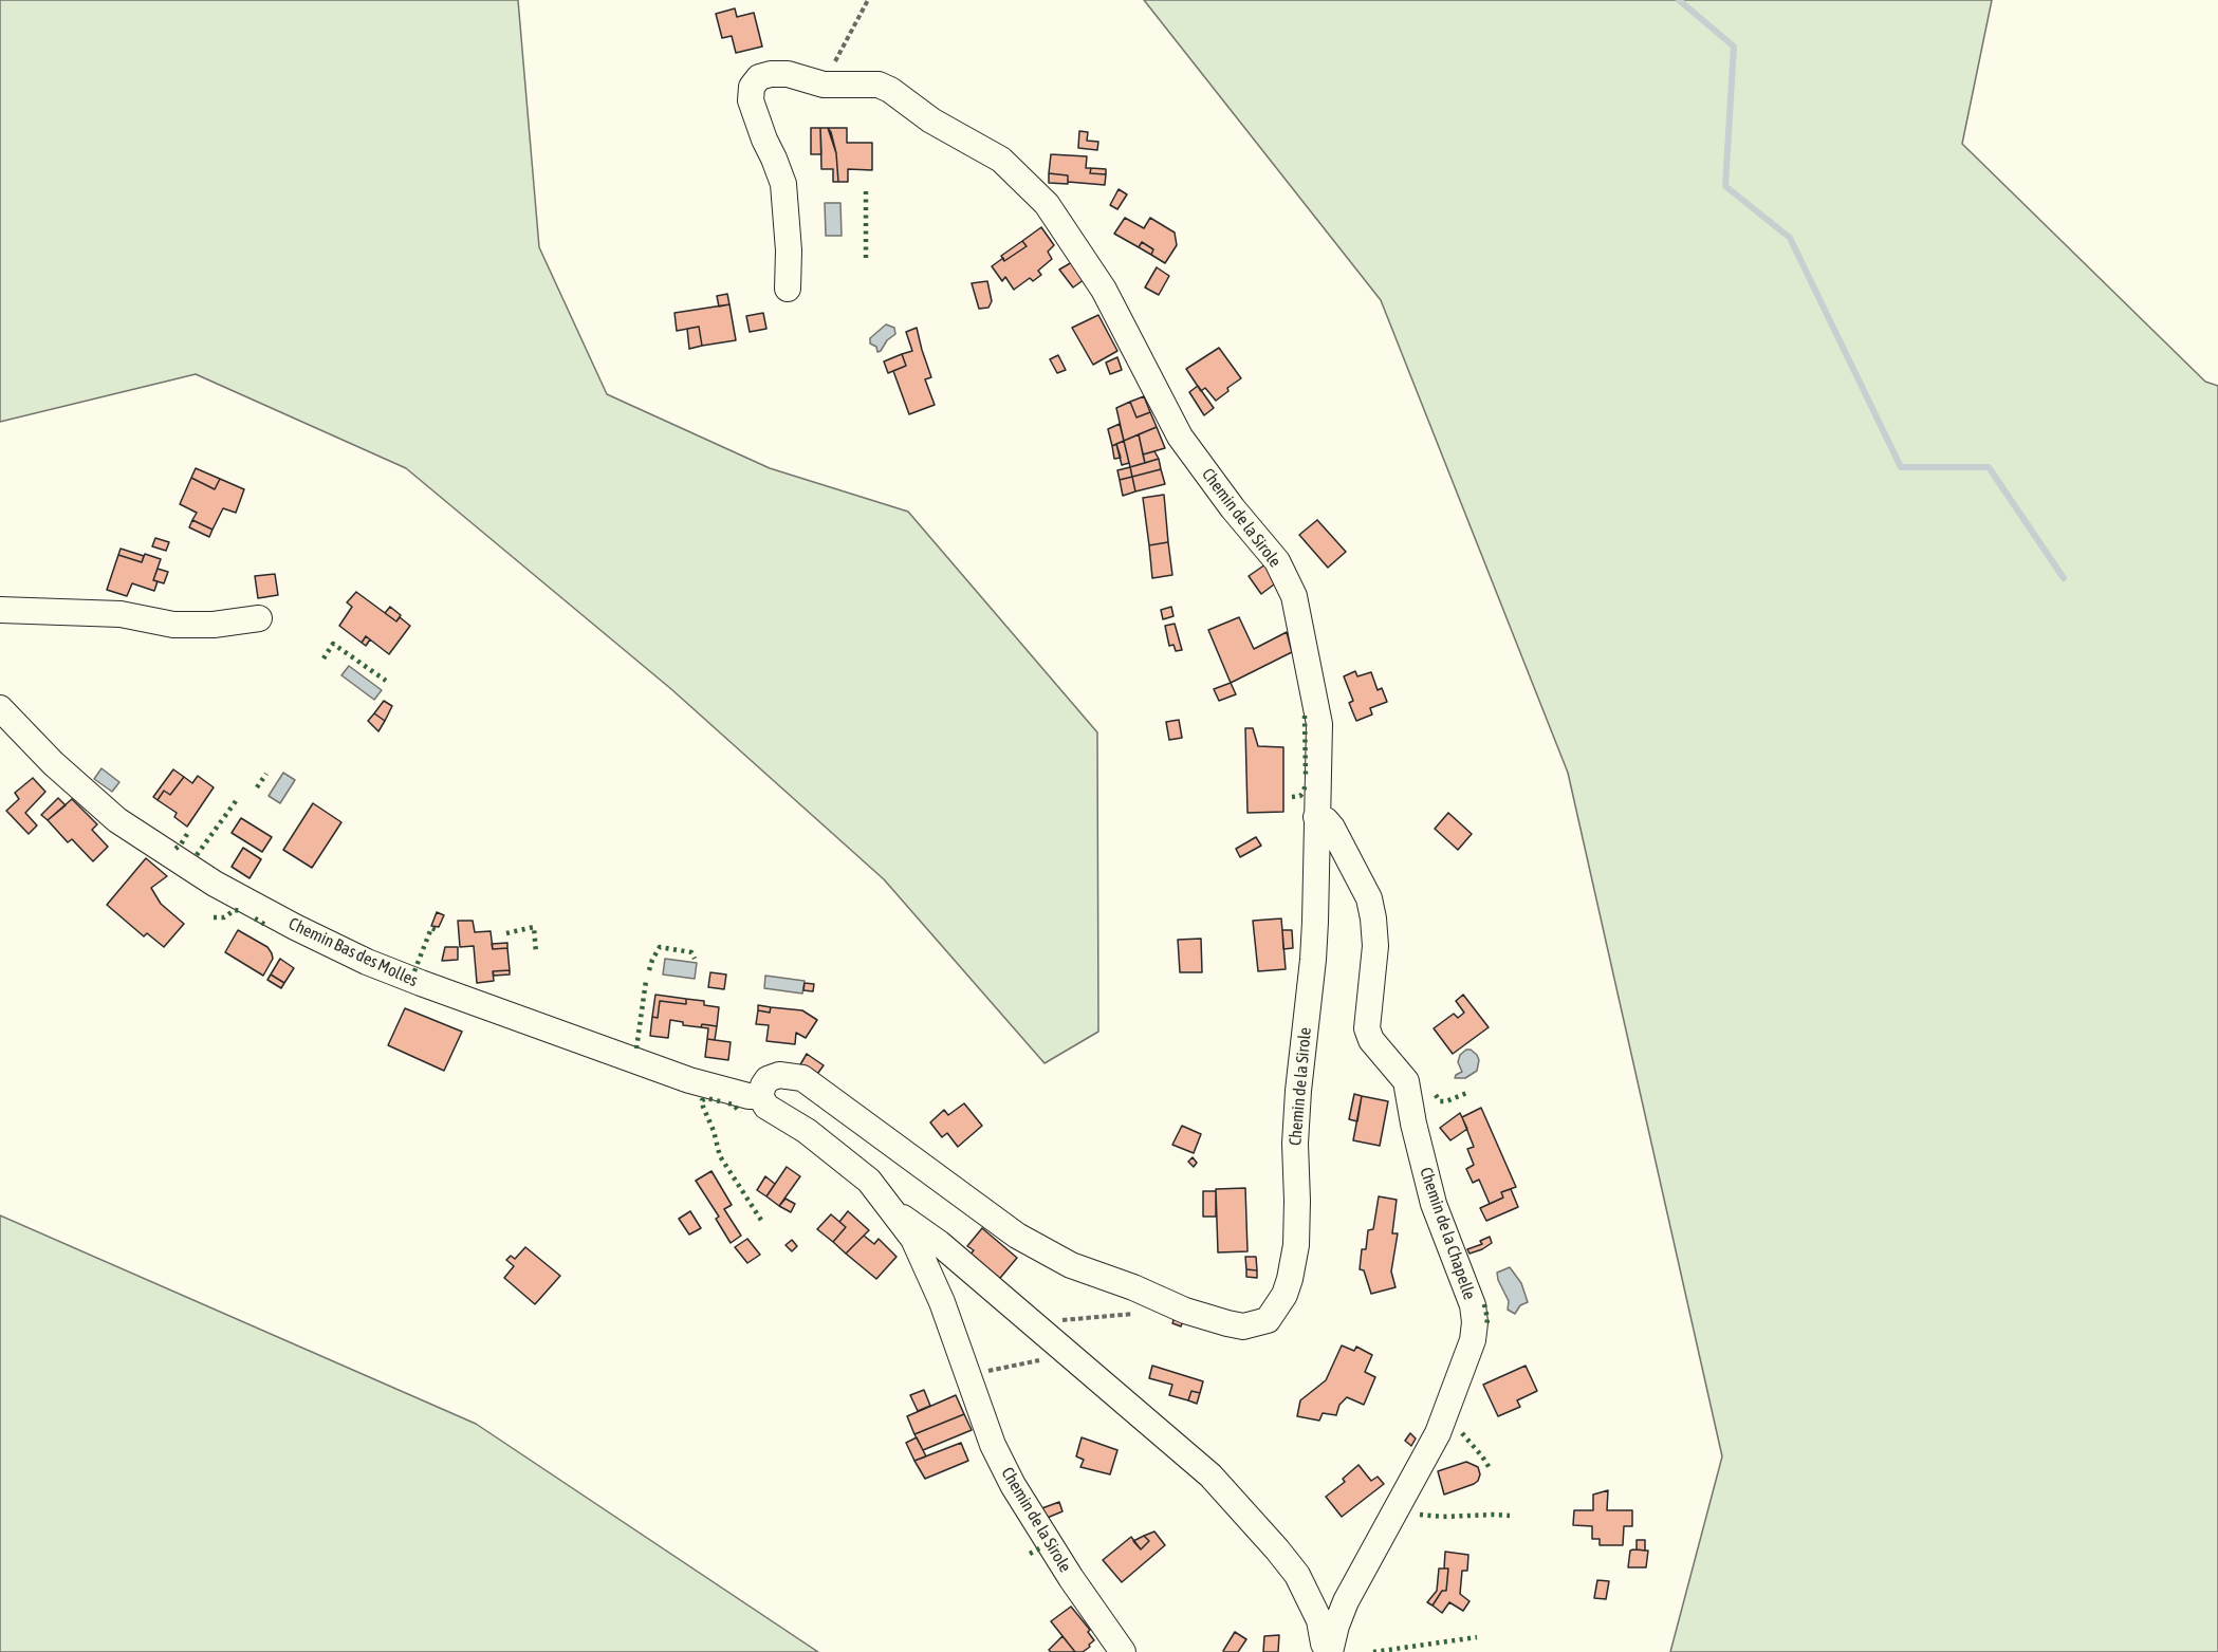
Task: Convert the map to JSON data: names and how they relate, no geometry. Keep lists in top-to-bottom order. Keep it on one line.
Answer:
{"streets":{"street":["Chemin de la Sirole","Chemin Bas des Molles","Chemin de la Chapelle"]},"crossings":[["Chemin de la Sirole","Chemin Bas des Molles"],["Chemin de la Sirole","Chemin de la Chapelle"]]}
